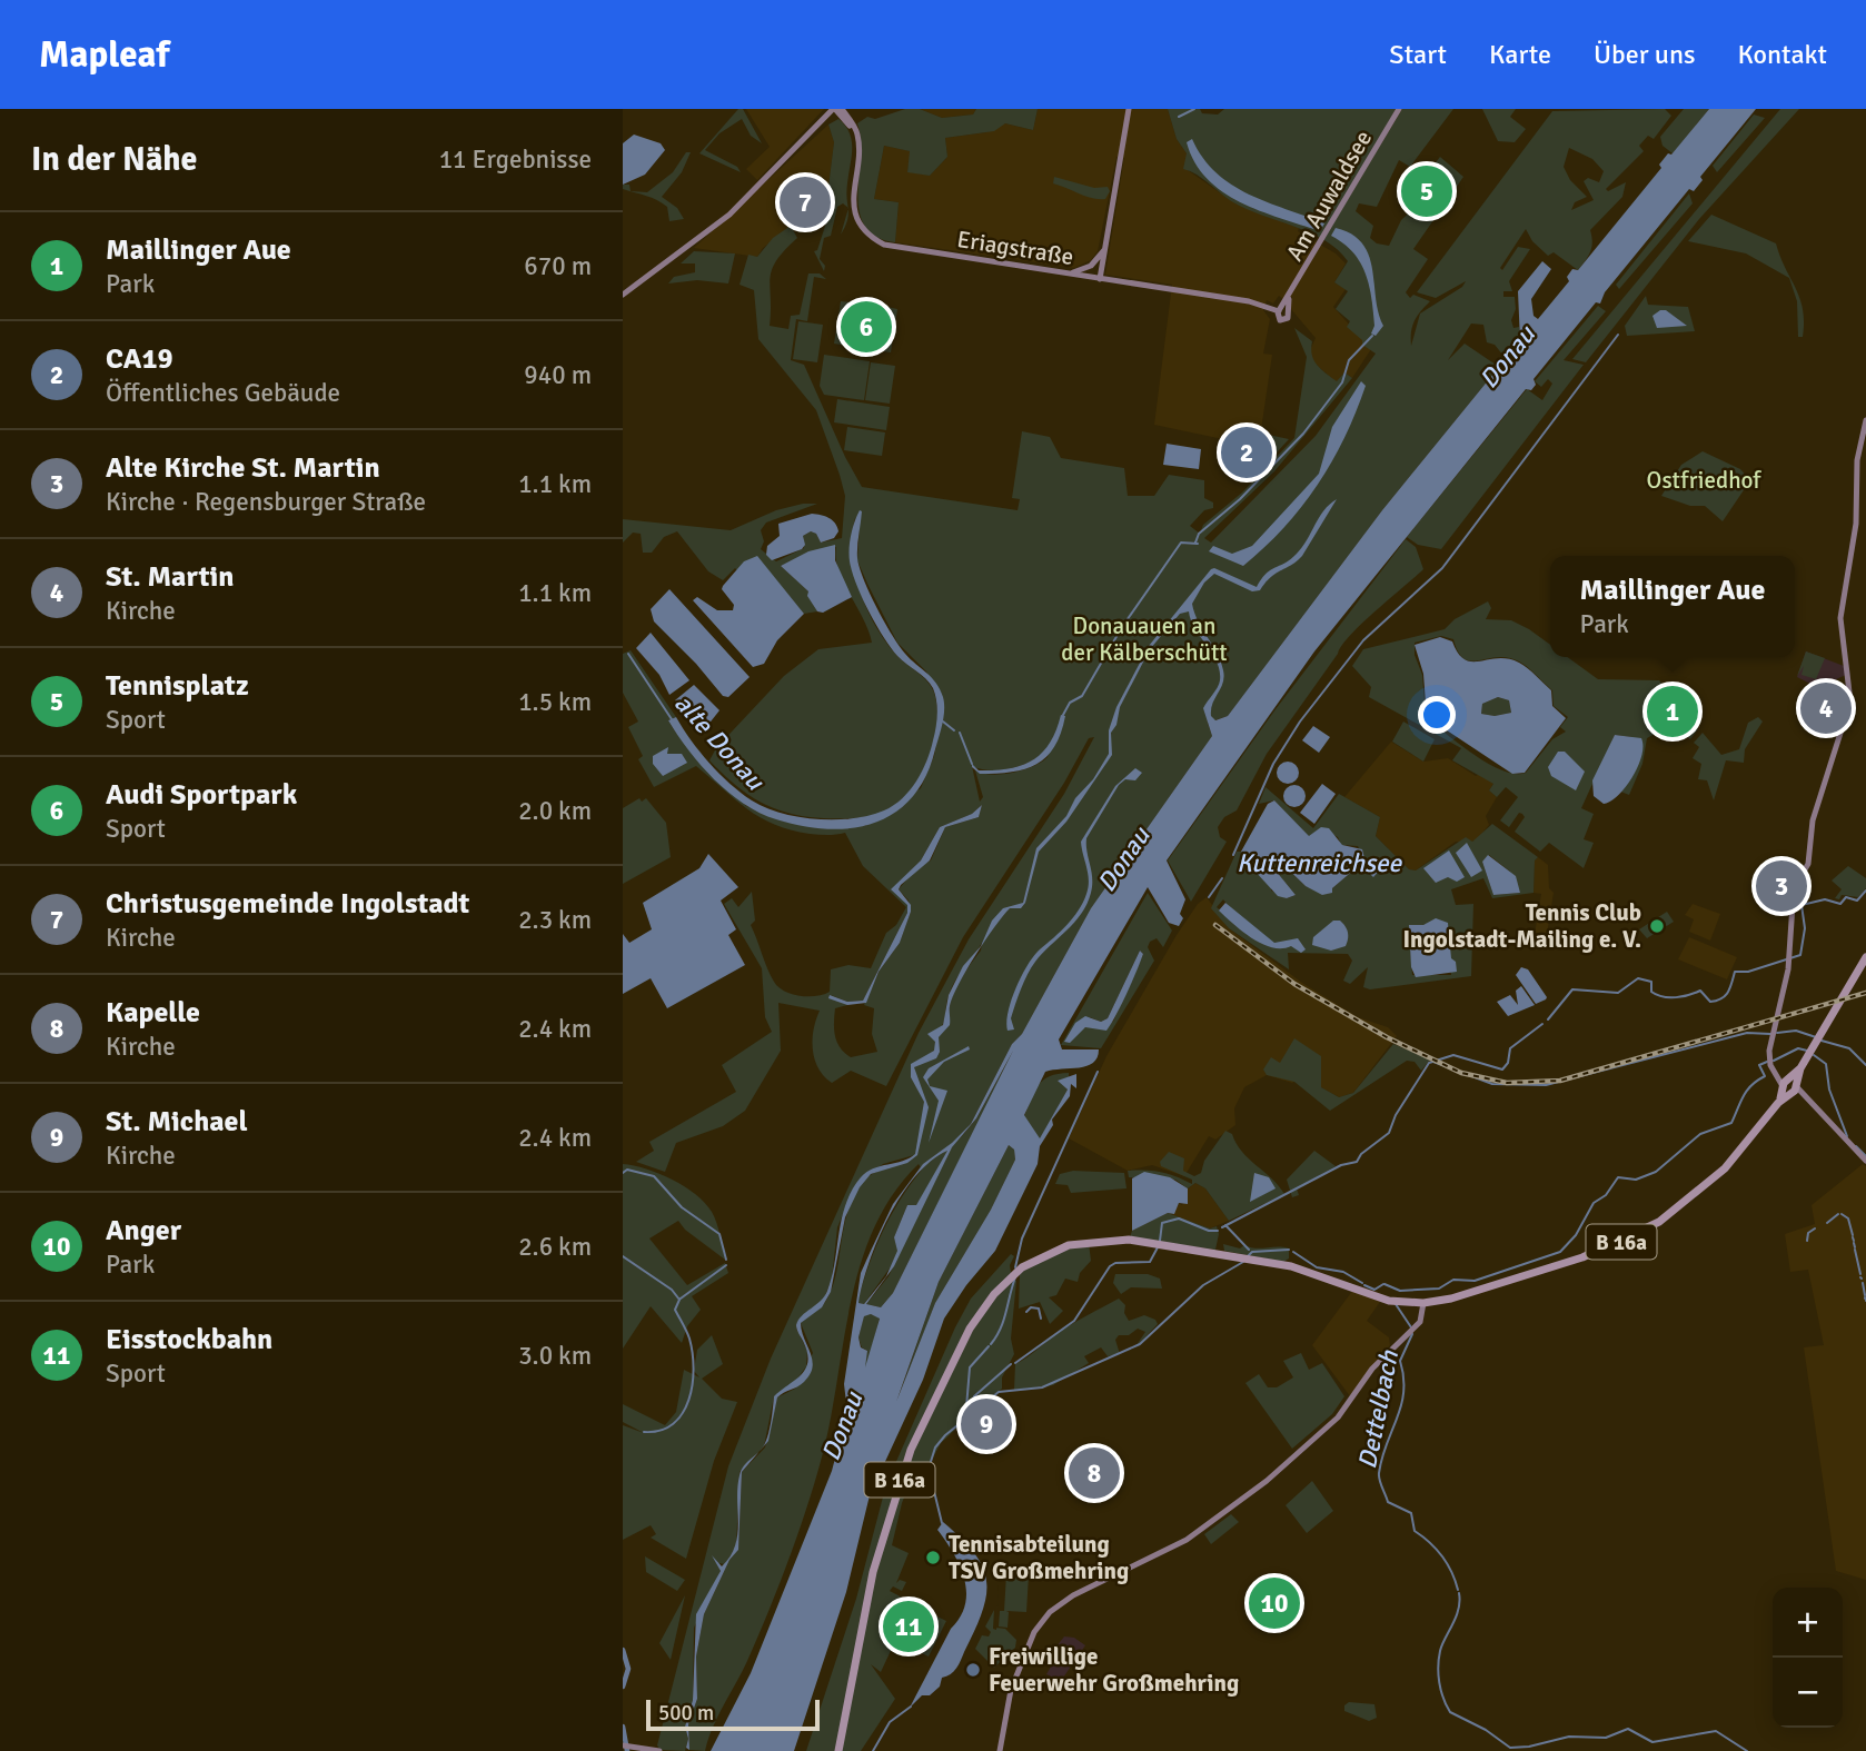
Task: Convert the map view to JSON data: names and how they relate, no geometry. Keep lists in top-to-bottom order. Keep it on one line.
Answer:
{"streets":{"main road":["B 16a"],"street":["Am Auwaldsee","Eriagstraße"]},"crossings":[["Am Auwaldsee","Eriagstraße"]],"water":["Donau","alte Donau","Kuttenreichsee","Dettelbach"],"parks":["Ostfriedhof","Donauauen an der Kälberschütt"],"places":["Tennis Club Ingolstadt-Mailing e. V.","Tennisabteilung TSV Großmehring","Freiwillige Feuerwehr Großmehring"],"scale_bar":"500 m","page":{"header":"Mapleaf","nav":["Start","Karte","Über uns","Kontakt"],"heading":["In der Nähe","11 Ergebnisse"],"pins":["5","7","6","2","4","1","3","9","8","10","11"],"list":[{"mark":"1","name":"Maillinger Aue","note":"Park","value":"670 m"},{"mark":"2","name":"CA19","note":"Öffentliches Gebäude","value":"940 m"},{"mark":"3","name":"Alte Kirche St. Martin","note":"Kirche · Regensburger Straße","value":"1.1 km"},{"mark":"4","name":"St. Martin","note":"Kirche","value":"1.1 km"},{"mark":"5","name":"Tennisplatz","note":"Sport","value":"1.5 km"},{"mark":"6","name":"Audi Sportpark","note":"Sport","value":"2.0 km"},{"mark":"7","name":"Christusgemeinde Ingolstadt","note":"Kirche","value":"2.3 km"},{"mark":"8","name":"Kapelle","note":"Kirche","value":"2.4 km"},{"mark":"9","name":"St. Michael","note":"Kirche","value":"2.4 km"},{"mark":"10","name":"Anger","note":"Park","value":"2.6 km"},{"mark":"11","name":"Eisstockbahn","note":"Sport","value":"3.0 km"}],"popup":["Maillinger Aue","Park"],"map_buttons":["+","−"],"scale":"500 m"}}
